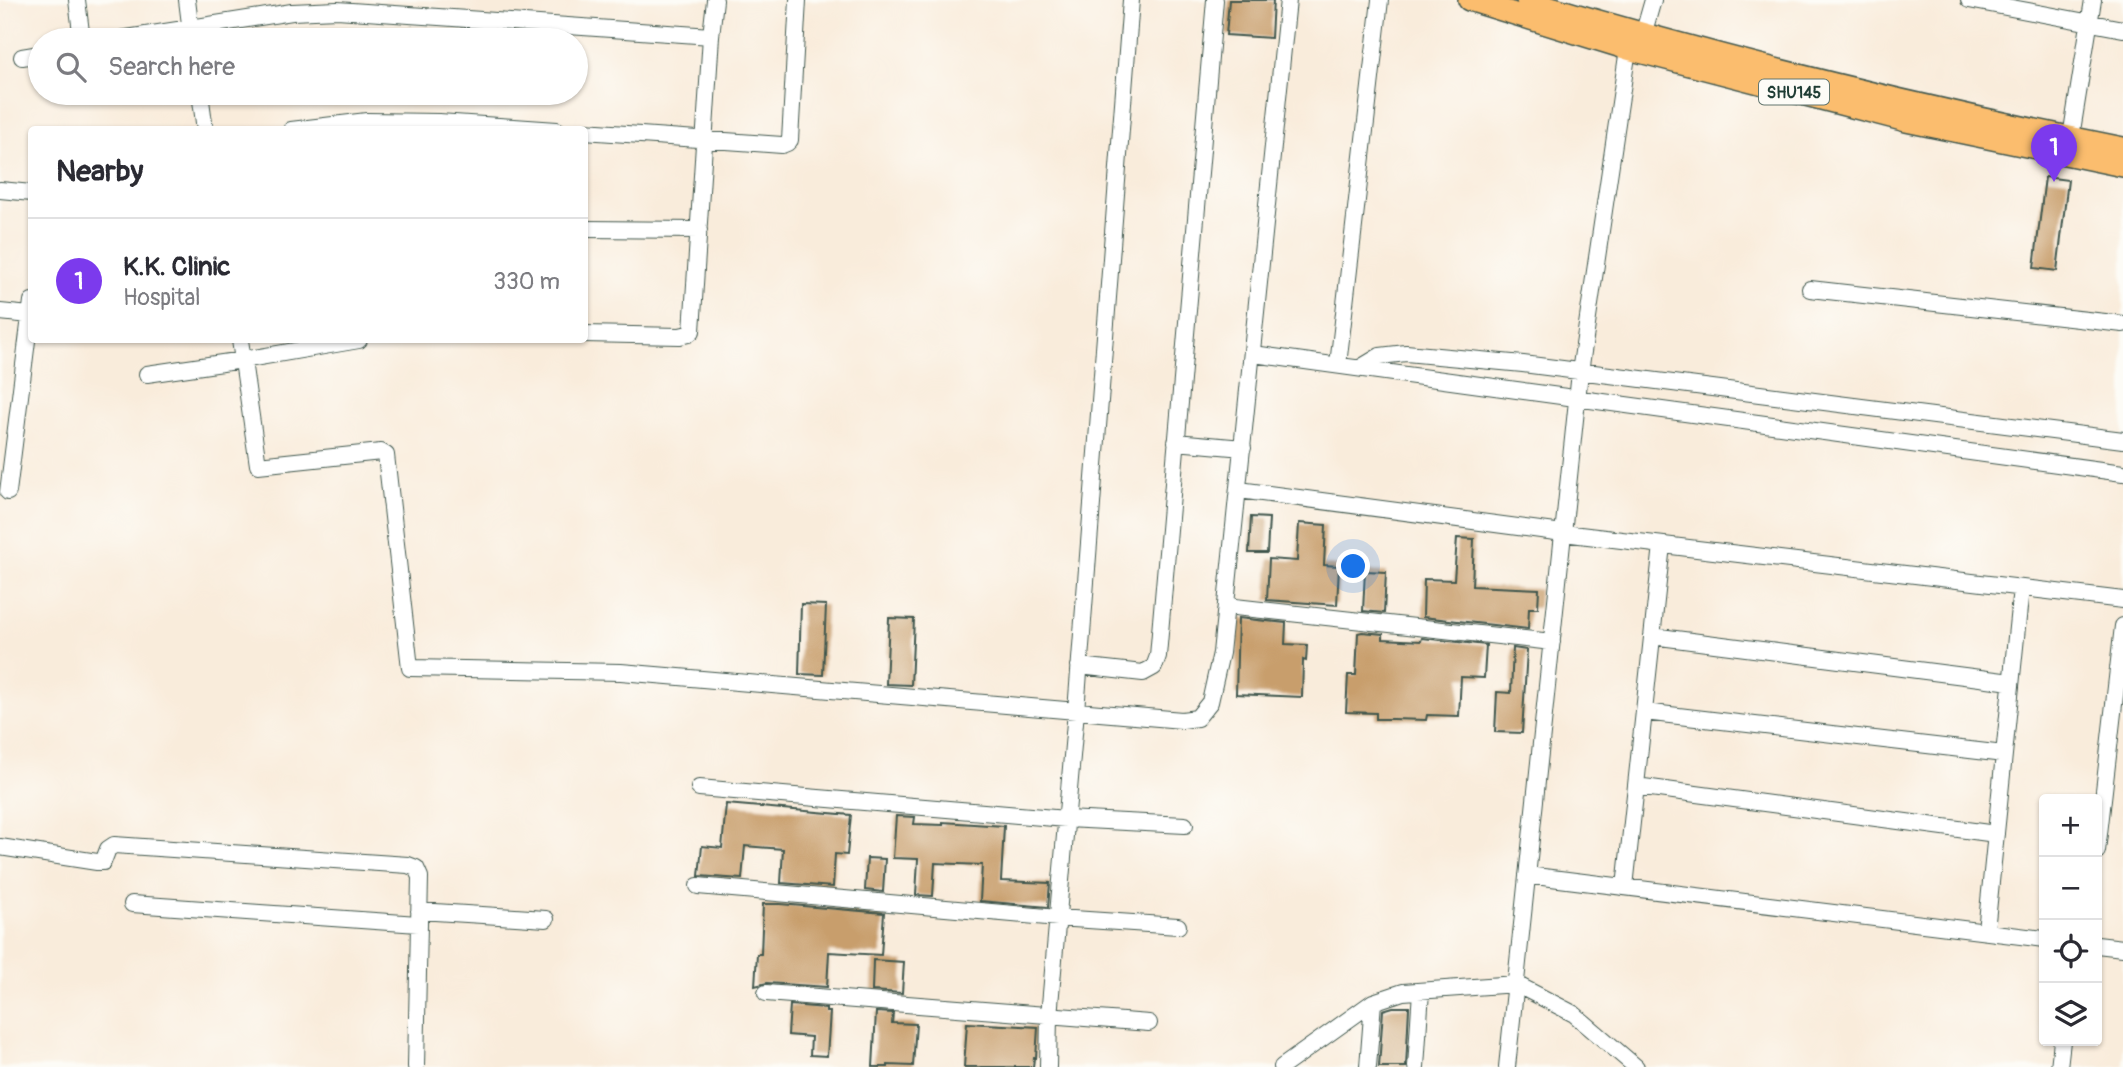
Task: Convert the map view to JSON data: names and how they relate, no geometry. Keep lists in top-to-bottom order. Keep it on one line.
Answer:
{"streets":{"main road":["SHU145"]},"page":{"search":"Search here","pins":"1","heading":"Nearby","list":[{"mark":"1","name":"K.K. Clinic","note":"Hospital","value":"330 m"}],"map_buttons":["+","−"]}}
